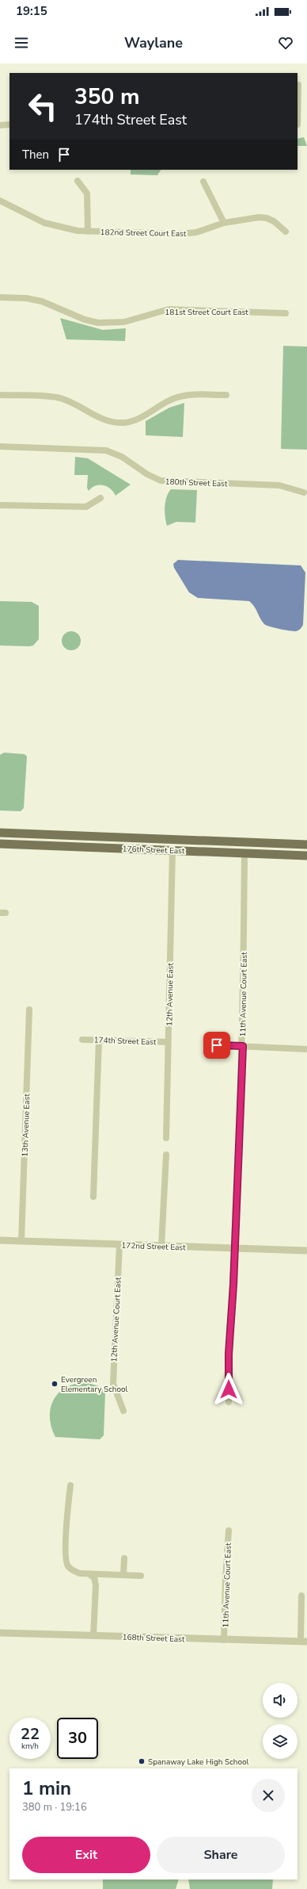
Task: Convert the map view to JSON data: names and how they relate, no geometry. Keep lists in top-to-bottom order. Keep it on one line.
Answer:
{"streets":{"main road":["176th Street East"],"street":["182nd Street Court East","181st Street Court East","180th Street East","12th Avenue East","11th Avenue Court East","174th Street East","13th Avenue East","172nd Street East","12th Avenue Court East","168th Street East"]},"crossings":[["176th Street East","12th Avenue East"],["176th Street East","11th Avenue Court East"],["12th Avenue East","174th Street East"],["11th Avenue Court East","172nd Street East"],["11th Avenue Court East","168th Street East"],["13th Avenue East","172nd Street East"],["172nd Street East","12th Avenue Court East"]],"places":["Evergreen Elementary School","Spanaway Lake High School"],"page":{"status":"19:15","header":"Waylane","turn":["350 m","174th Street East"],"then":"Then","speed":"22 km/h","limit":"30","heading":["1 min","380 m · 19:16"],"buttons":["Exit","Share"]}}
